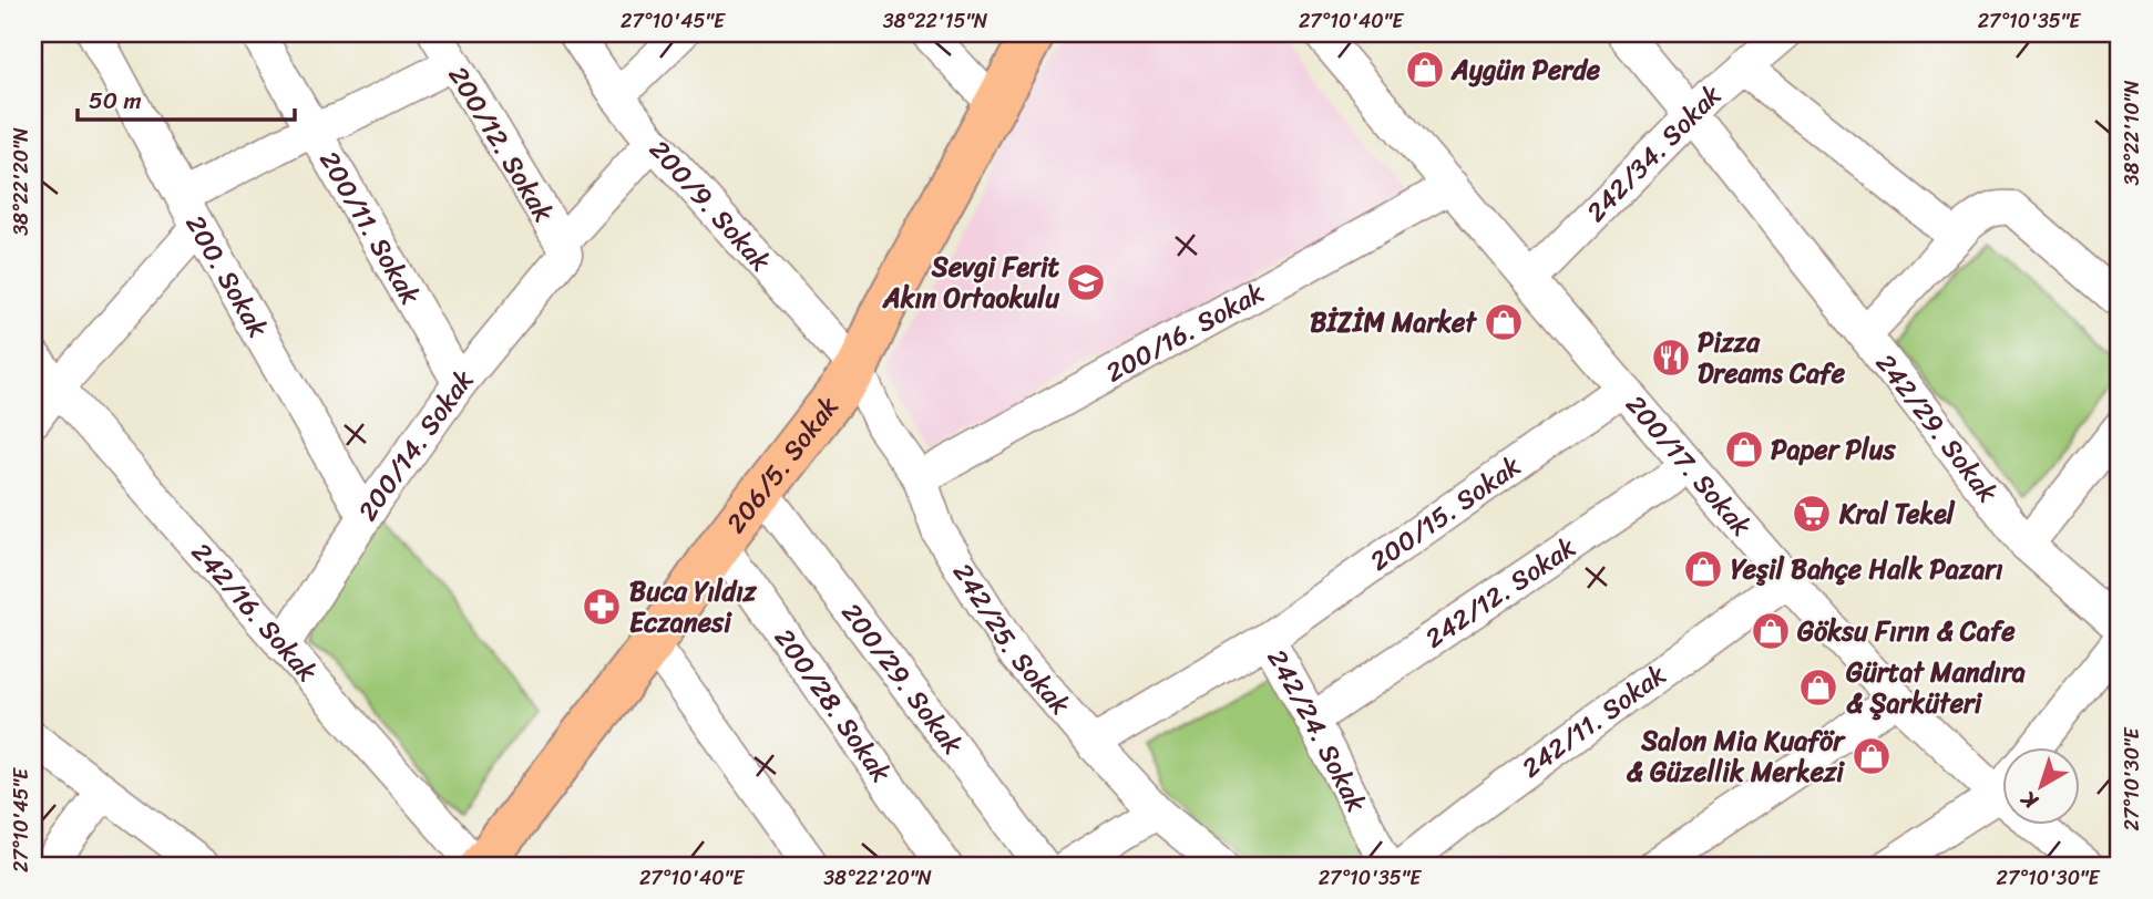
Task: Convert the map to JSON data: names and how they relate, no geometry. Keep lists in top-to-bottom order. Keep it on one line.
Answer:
{"streets":{"main road":["206/5. Sokak"],"street":["200/12. Sokak","242/34. Sokak","200/9. Sokak","200/11. Sokak","200. Sokak","200/16. Sokak","242/29. Sokak","200/14. Sokak","200/17. Sokak","200/15. Sokak","242/12. Sokak","242/16. Sokak","242/25. Sokak","200/29. Sokak","200/28. Sokak","242/11. Sokak","242/24. Sokak"]},"crossings":[["200/12. Sokak","200/14. Sokak"],["242/34. Sokak","242/29. Sokak"],["242/34. Sokak","200/17. Sokak"],["200/9. Sokak","200/14. Sokak"],["200/9. Sokak","206/5. Sokak"],["200/9. Sokak","242/25. Sokak"],["200/11. Sokak","200/14. Sokak"],["200. Sokak","200/14. Sokak"],["200/16. Sokak","200/17. Sokak"],["200/16. Sokak","242/25. Sokak"],["200/14. Sokak","242/16. Sokak"],["206/5. Sokak","242/16. Sokak"],["206/5. Sokak","242/25. Sokak"],["206/5. Sokak","200/29. Sokak"],["206/5. Sokak","200/28. Sokak"],["200/17. Sokak","200/15. Sokak"],["200/17. Sokak","242/12. Sokak"],["200/17. Sokak","242/11. Sokak"],["200/15. Sokak","242/25. Sokak"],["200/15. Sokak","242/24. Sokak"],["242/12. Sokak","242/24. Sokak"]],"places":{"shop":["Aygün Perde","BİZİM Market","Paper Plus","Yeşil Bahçe Halk Pazarı","Göksu Fırın & Cafe","Gürtat Mandıra & Şarküteri","Salon Mia Kuaför & Güzellik Merkezi"],"school or university":["Sevgi Ferit Akın Ortaokulu"],"restaurant":["Pizza Dreams Cafe"],"supermarket":["Kral Tekel"],"pharmacy":["Buca Yıldız Eczanesi"]},"scale_bar":"50 m","north":"bottom left","coordinates":["27°10'45\"E","38°22'15\"N","27°10'40\"E","27°10'35\"E","38°22'10\"N","38°22'20\"N","27°10'30\"E"]}
